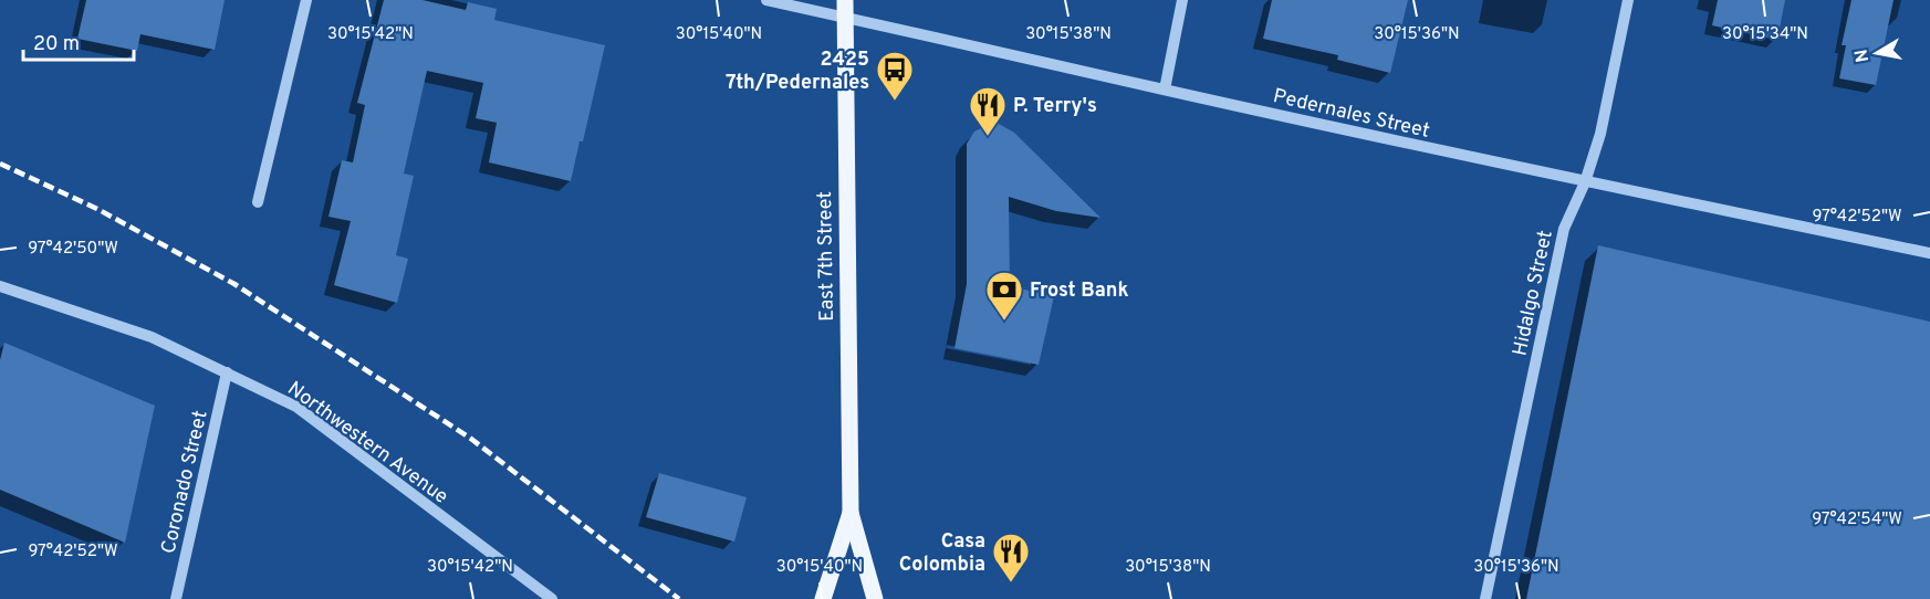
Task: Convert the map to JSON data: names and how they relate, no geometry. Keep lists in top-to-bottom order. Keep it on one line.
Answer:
{"streets":{"main road":["East 7th Street"],"street":["Pedernales Street","Hidalgo Street","Northwestern Avenue","Coronado Street"]},"crossings":[["Pedernales Street","East 7th Street"],["Pedernales Street","Hidalgo Street"],["Northwestern Avenue","Coronado Street"]],"places":{"bus stop":["2425 7th/Pedernales"],"restaurant":["P. Terry's","Casa Colombia"],"bank":["Frost Bank"]},"scale_bar":"20 m","north":"left","coordinates":["30°15'42\"N","30°15'40\"N","30°15'38\"N","30°15'36\"N","30°15'34\"N","97°42'52\"W","97°42'50\"W","97°42'54\"W"]}
